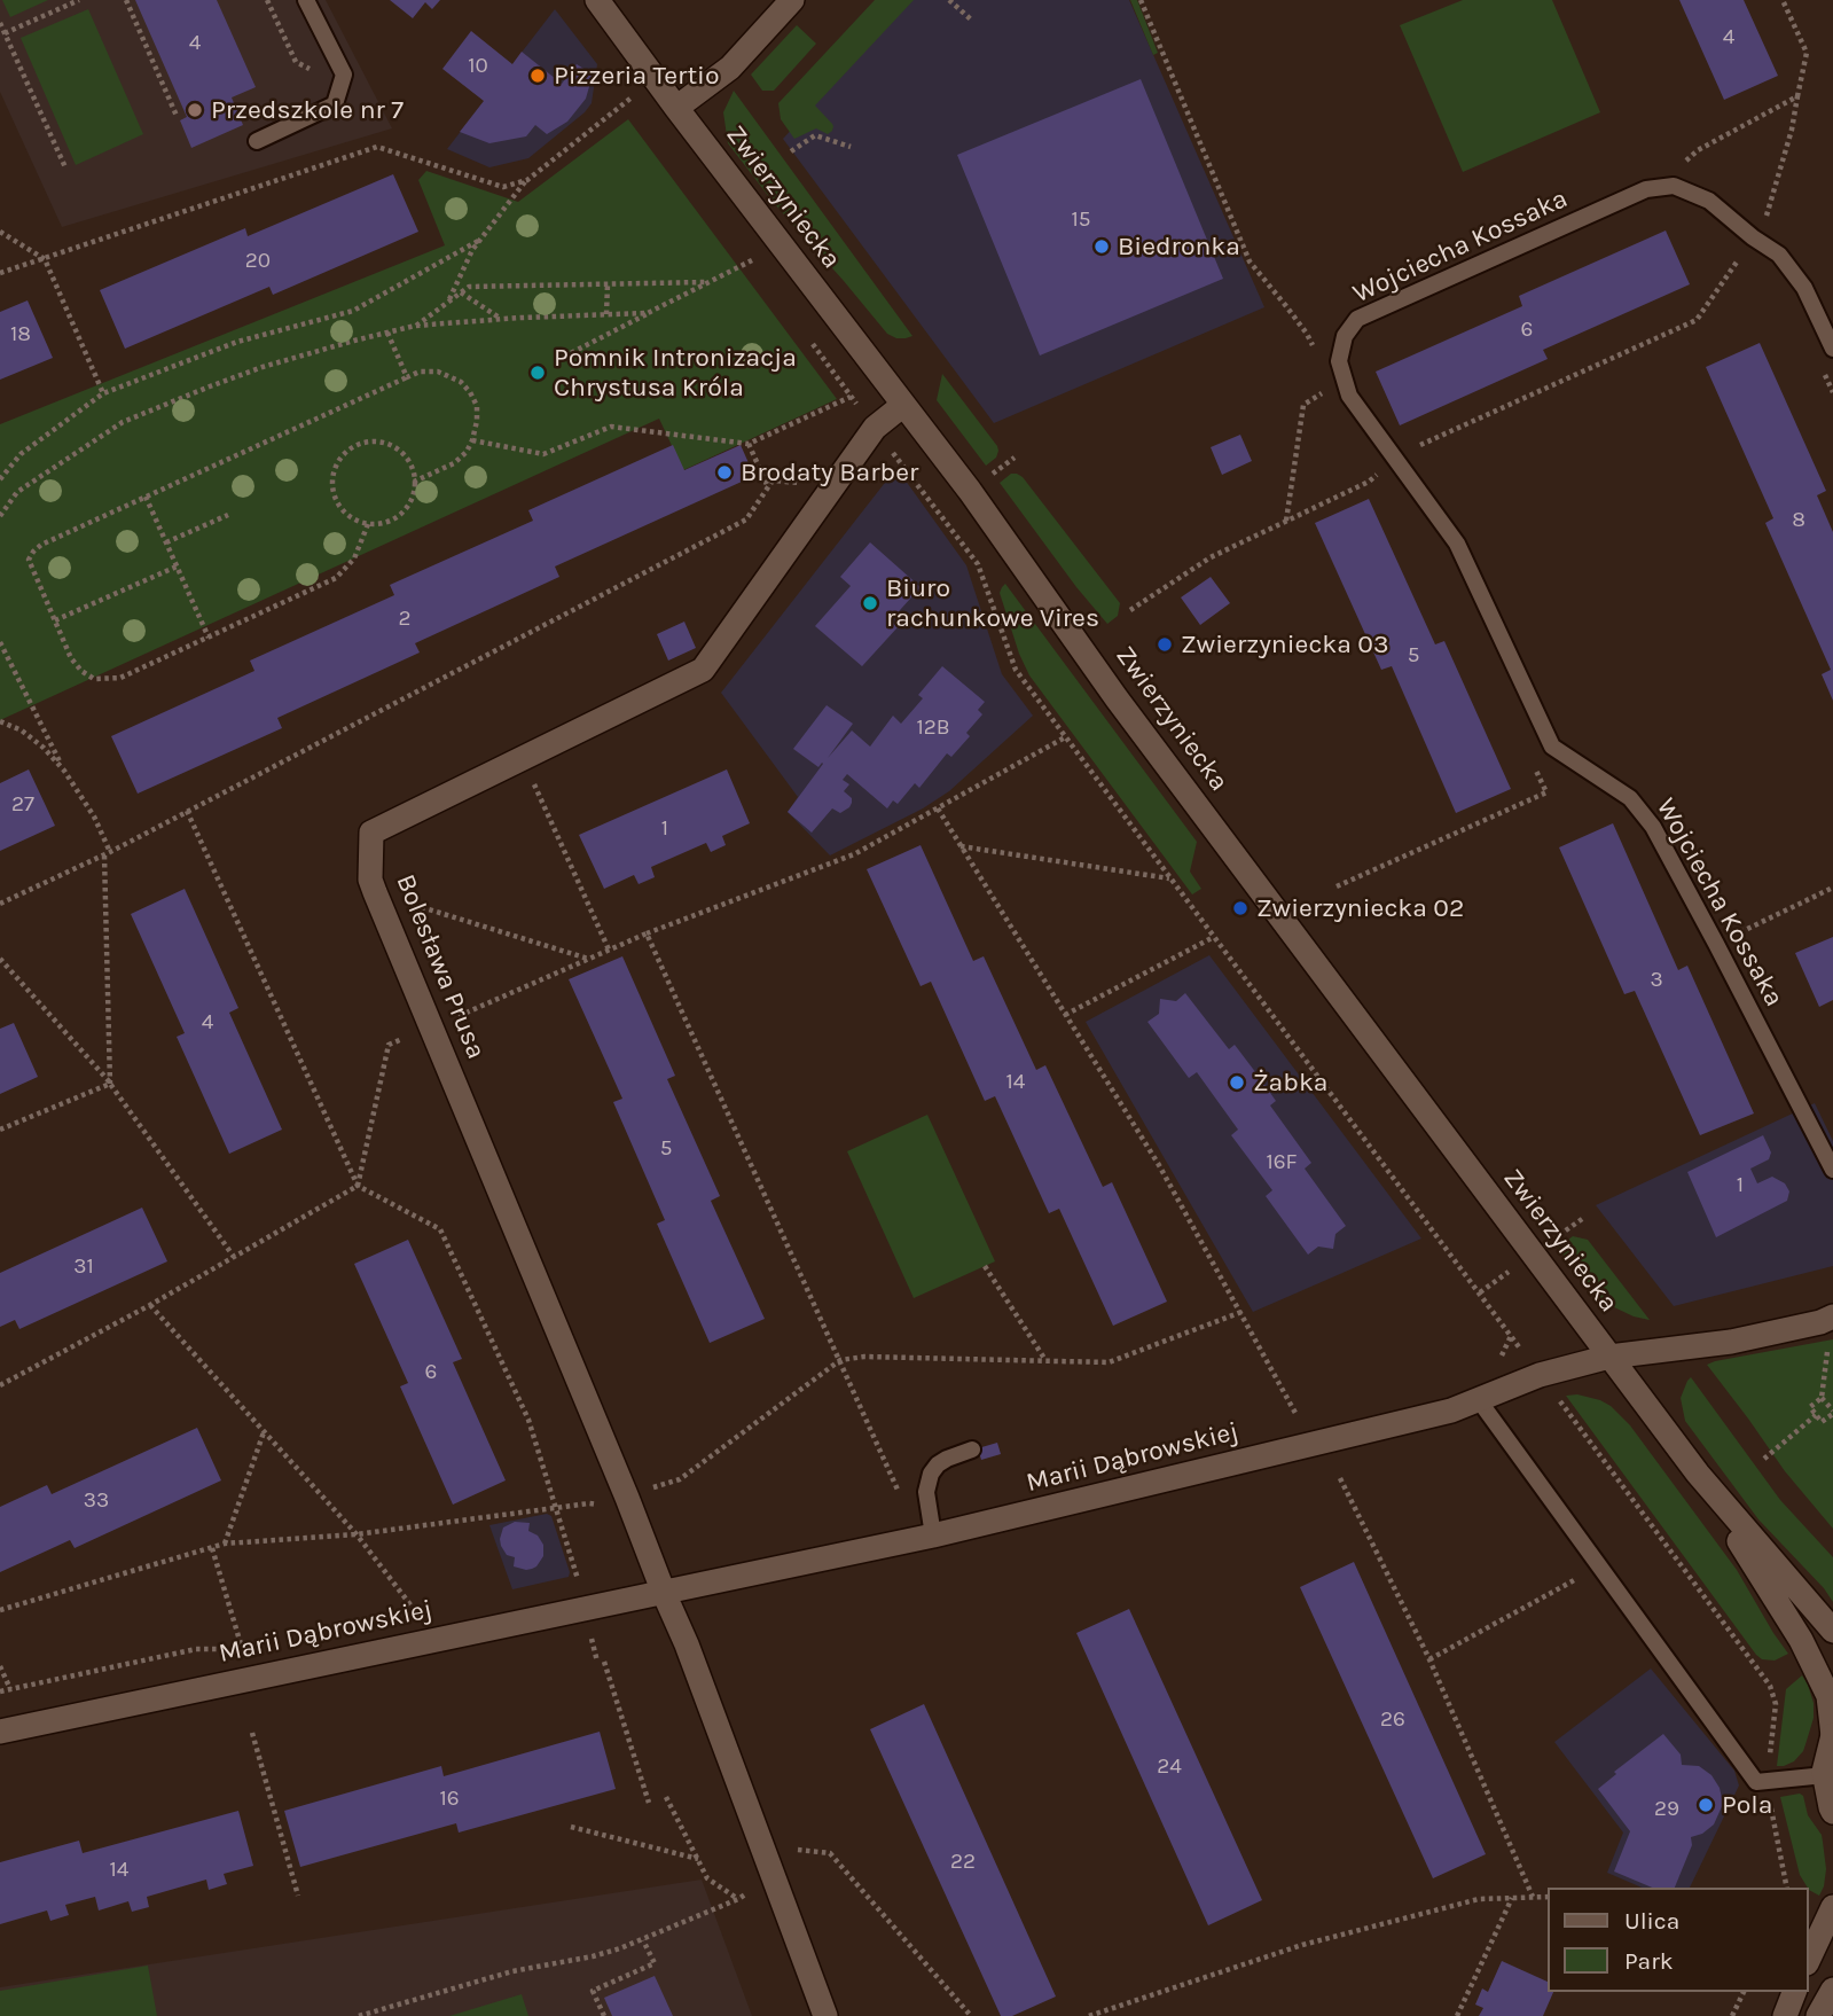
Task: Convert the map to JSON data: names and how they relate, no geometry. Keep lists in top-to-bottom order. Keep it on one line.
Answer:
{"streets":{"street":["Zwierzyniecka","Bolesława Prusa","Marii Dąbrowskiej"],"lane":["Wojciecha Kossaka"]},"crossings":[["Zwierzyniecka","Bolesława Prusa"],["Zwierzyniecka","Marii Dąbrowskiej"],["Bolesława Prusa","Marii Dąbrowskiej"]],"places":["Pizzeria Tertio","Przedszkole nr 7","Biedronka","Pomnik Intronizacja Chrystusa Króla","Brodaty Barber","Biuro rachunkowe Vires","Zwierzyniecka 03","Zwierzyniecka 02","Żabka","Pola"],"house_numbers":["4","4","10","15","20","6","18","8","2","5","12B","27","1","3","4","14","5","16F","1","31","6","33","26","24","16","29","22","14"],"legend":["Ulica","Park"]}
